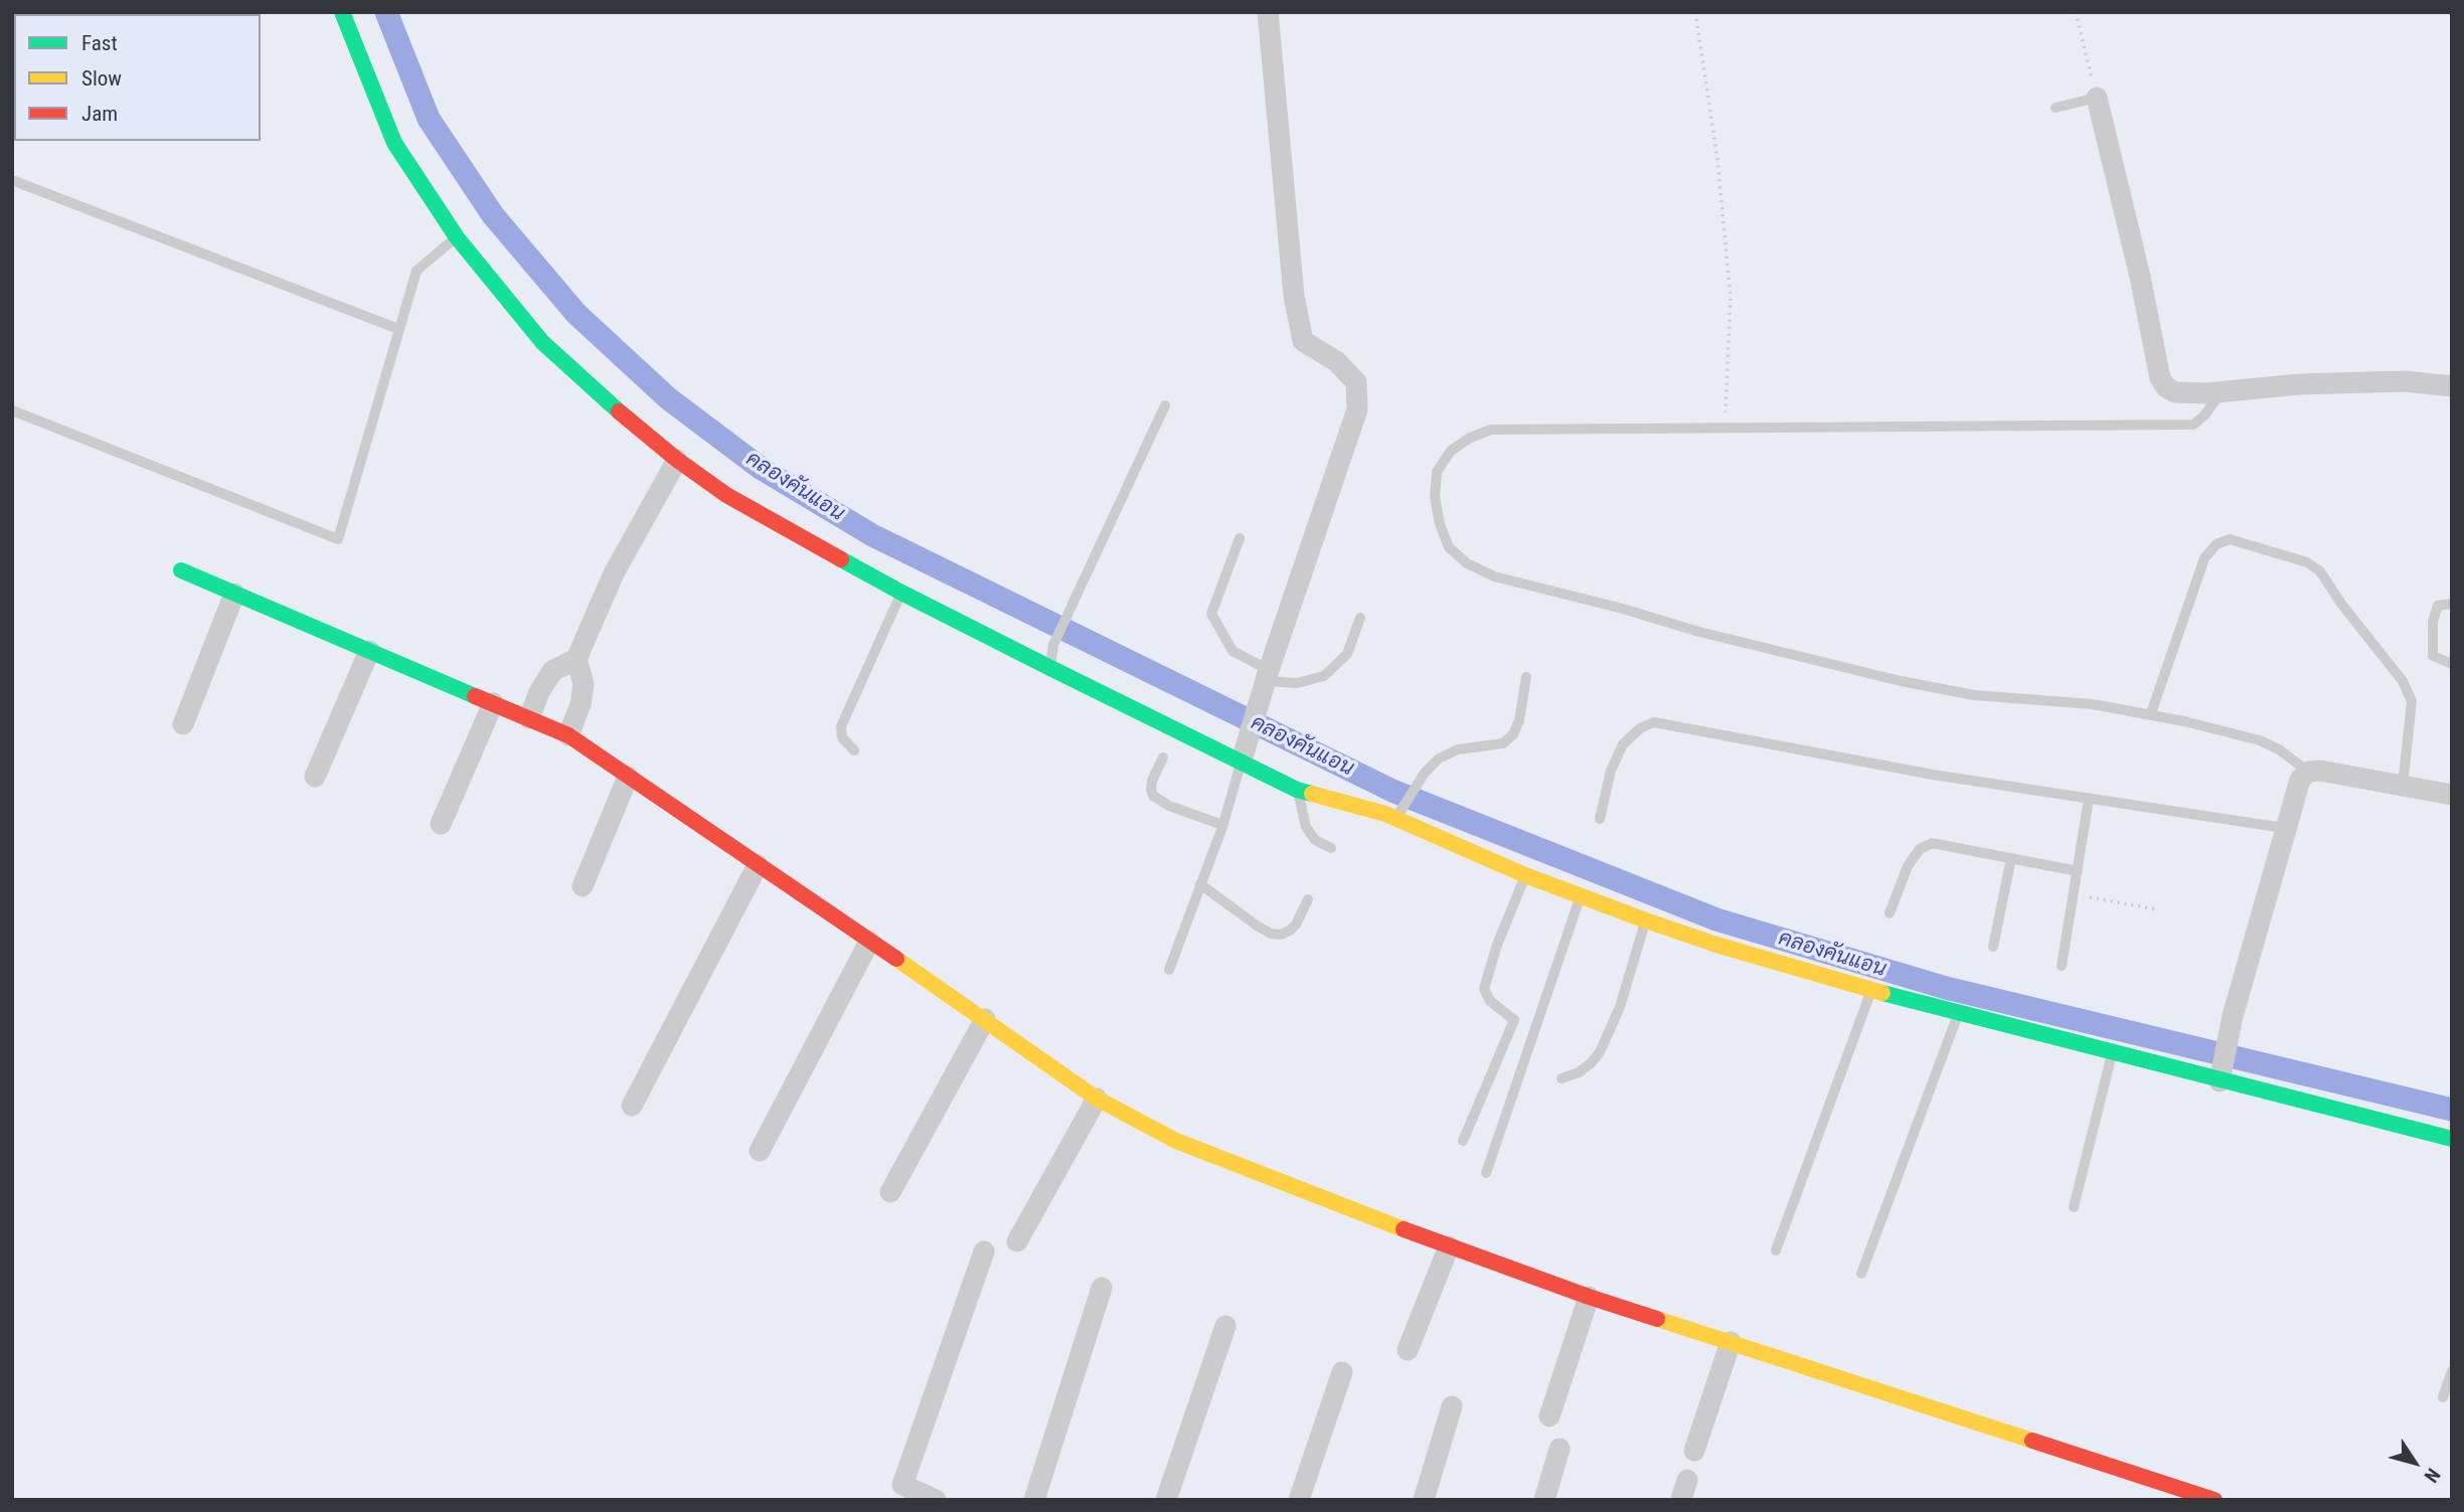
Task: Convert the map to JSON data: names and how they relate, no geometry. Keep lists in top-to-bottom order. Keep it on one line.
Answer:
{"water":["คลองคันแอน"],"legend":["Fast","Slow","Jam"],"north":"bottom right"}
